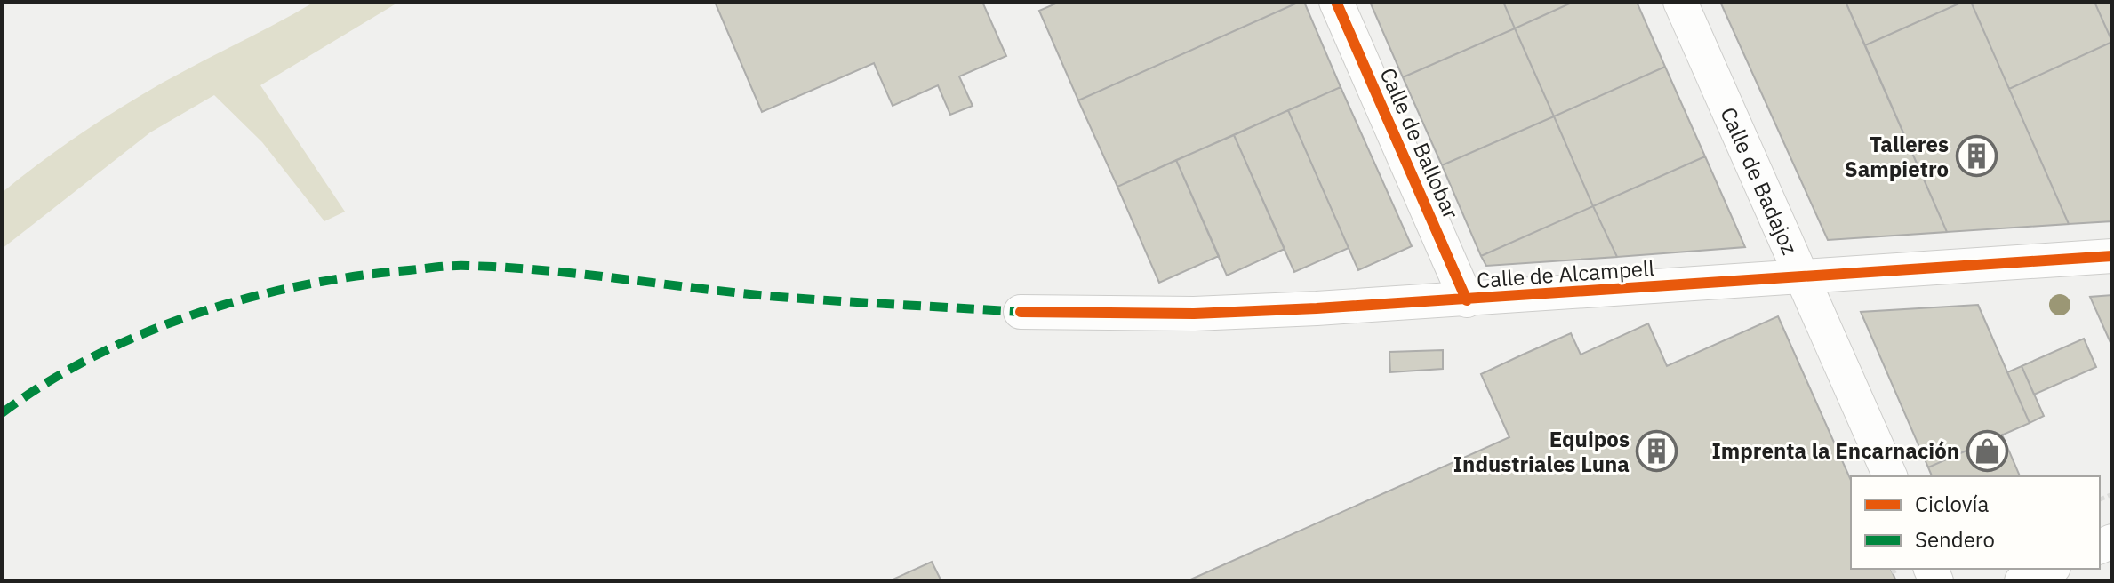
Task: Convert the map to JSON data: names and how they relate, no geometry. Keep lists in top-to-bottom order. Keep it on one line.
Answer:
{"streets":{"street":["Calle de Ballobar","Calle de Badajoz","Calle de Alcampell"]},"crossings":[["Calle de Ballobar","Calle de Alcampell"],["Calle de Badajoz","Calle de Alcampell"]],"places":{"building":["Talleres Sampietro","Equipos Industriales Luna"],"shop":["Imprenta la Encarnación"]},"legend":["Ciclovía","Sendero"]}
